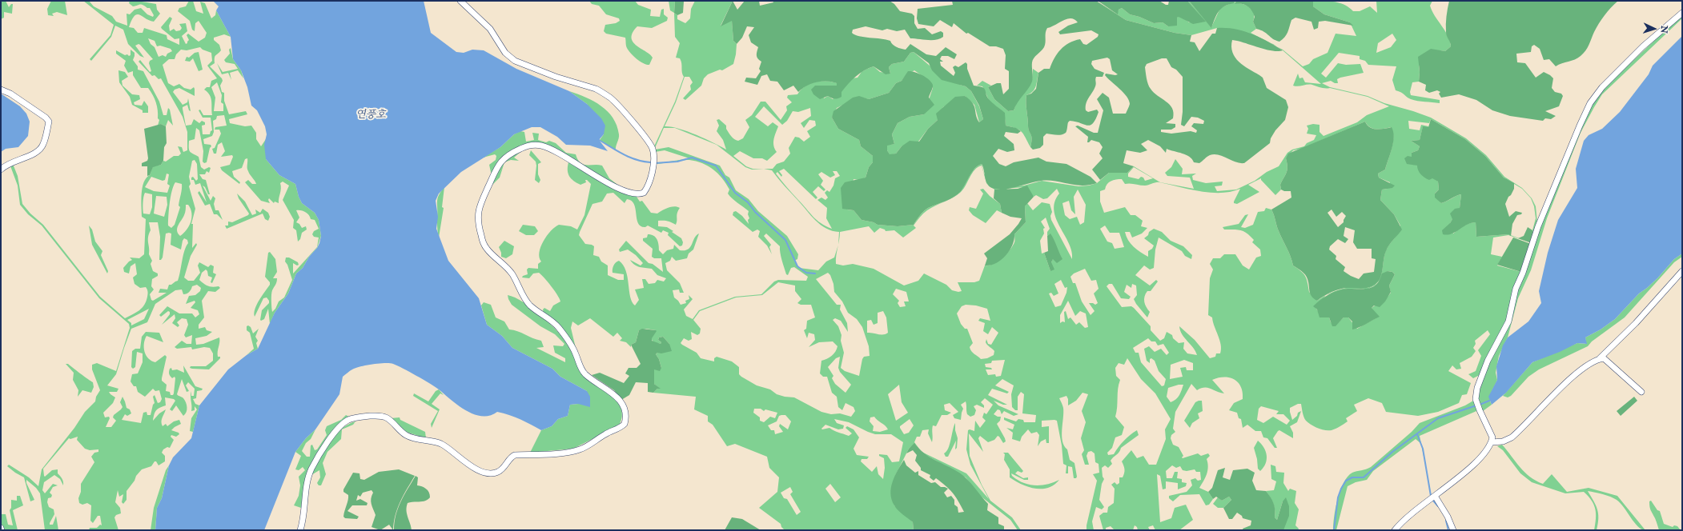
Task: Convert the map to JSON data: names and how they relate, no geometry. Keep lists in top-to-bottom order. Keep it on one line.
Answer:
{"water":["연풍호"],"north":"right"}
